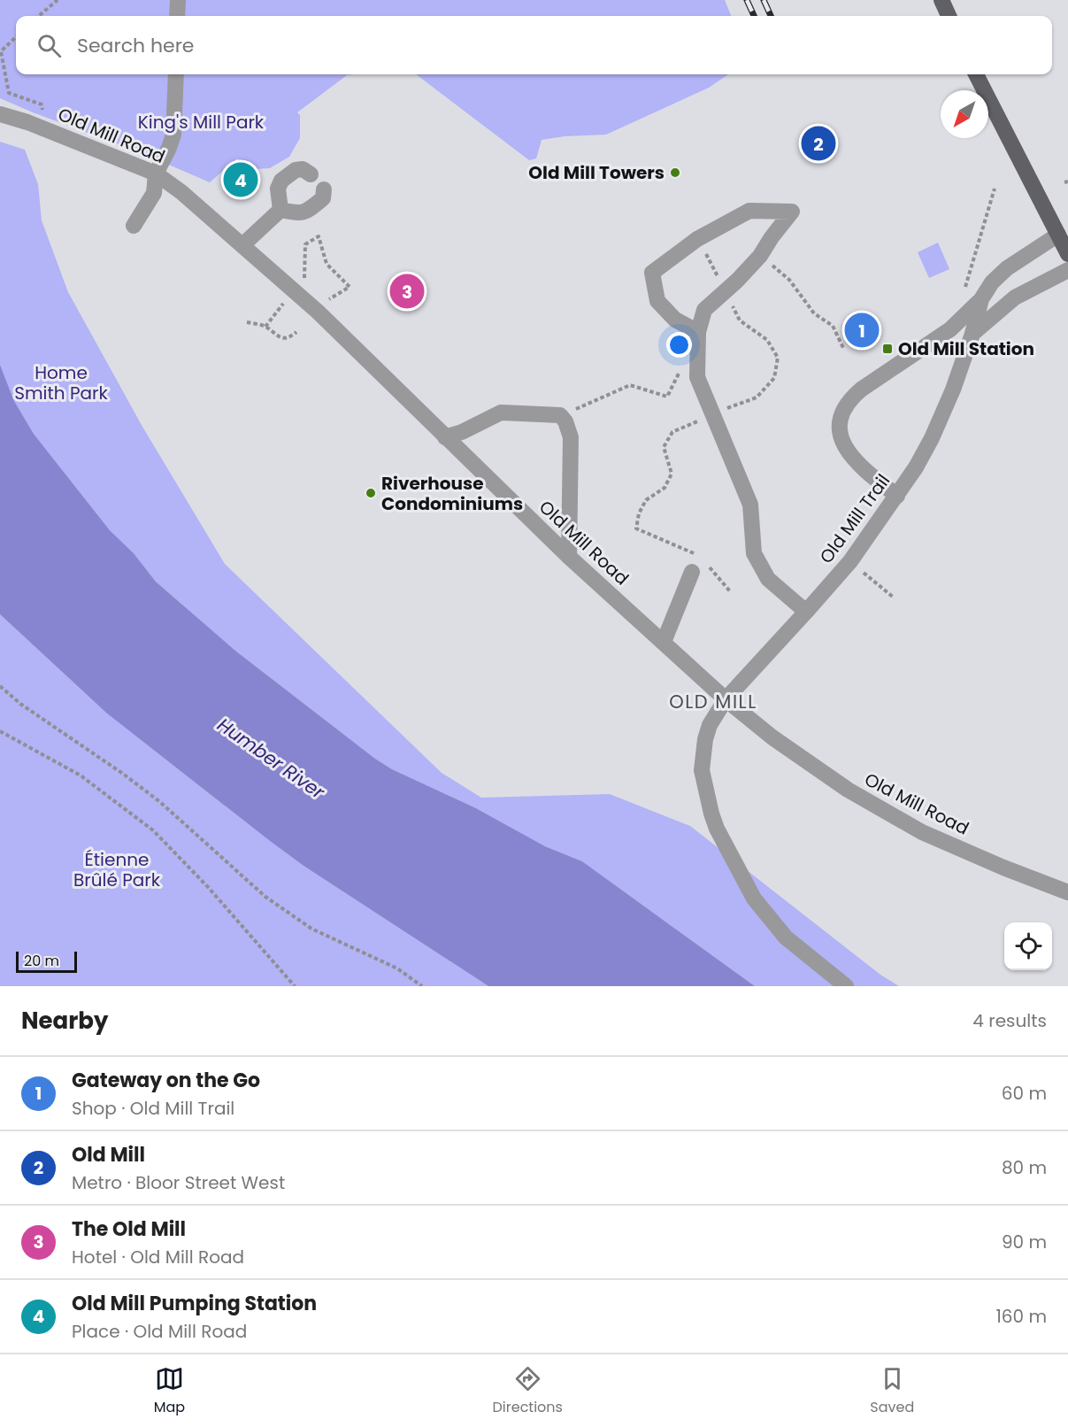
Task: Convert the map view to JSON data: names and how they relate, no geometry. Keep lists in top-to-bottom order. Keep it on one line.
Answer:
{"streets":{"street":["Old Mill Road","Old Mill Trail"]},"crossings":[["Old Mill Road","Old Mill Trail"]],"districts":["OLD MILL"],"water":["Humber River"],"parks":["King's Mill Park","Home Smith Park","Étienne Brûlé Park"],"places":{"other":["Old Mill Towers","Riverhouse Condominiums"],"transit":["Old Mill Station"]},"scale_bar":"20 m","north":"bottom left","page":{"search":"Search here","pins":["2","4","3","1"],"scale":"20 m","heading":["Nearby","4 results"],"list":[{"mark":"1","name":"Gateway on the Go","note":"Shop · Old Mill Trail","value":"60 m"},{"mark":"2","name":"Old Mill","note":"Metro · Bloor Street West","value":"80 m"},{"mark":"3","name":"The Old Mill","note":"Hotel · Old Mill Road","value":"90 m"},{"mark":"4","name":"Old Mill Pumping Station","note":"Place · Old Mill Road","value":"160 m"}],"nav":["Map","Directions","Saved"]}}
